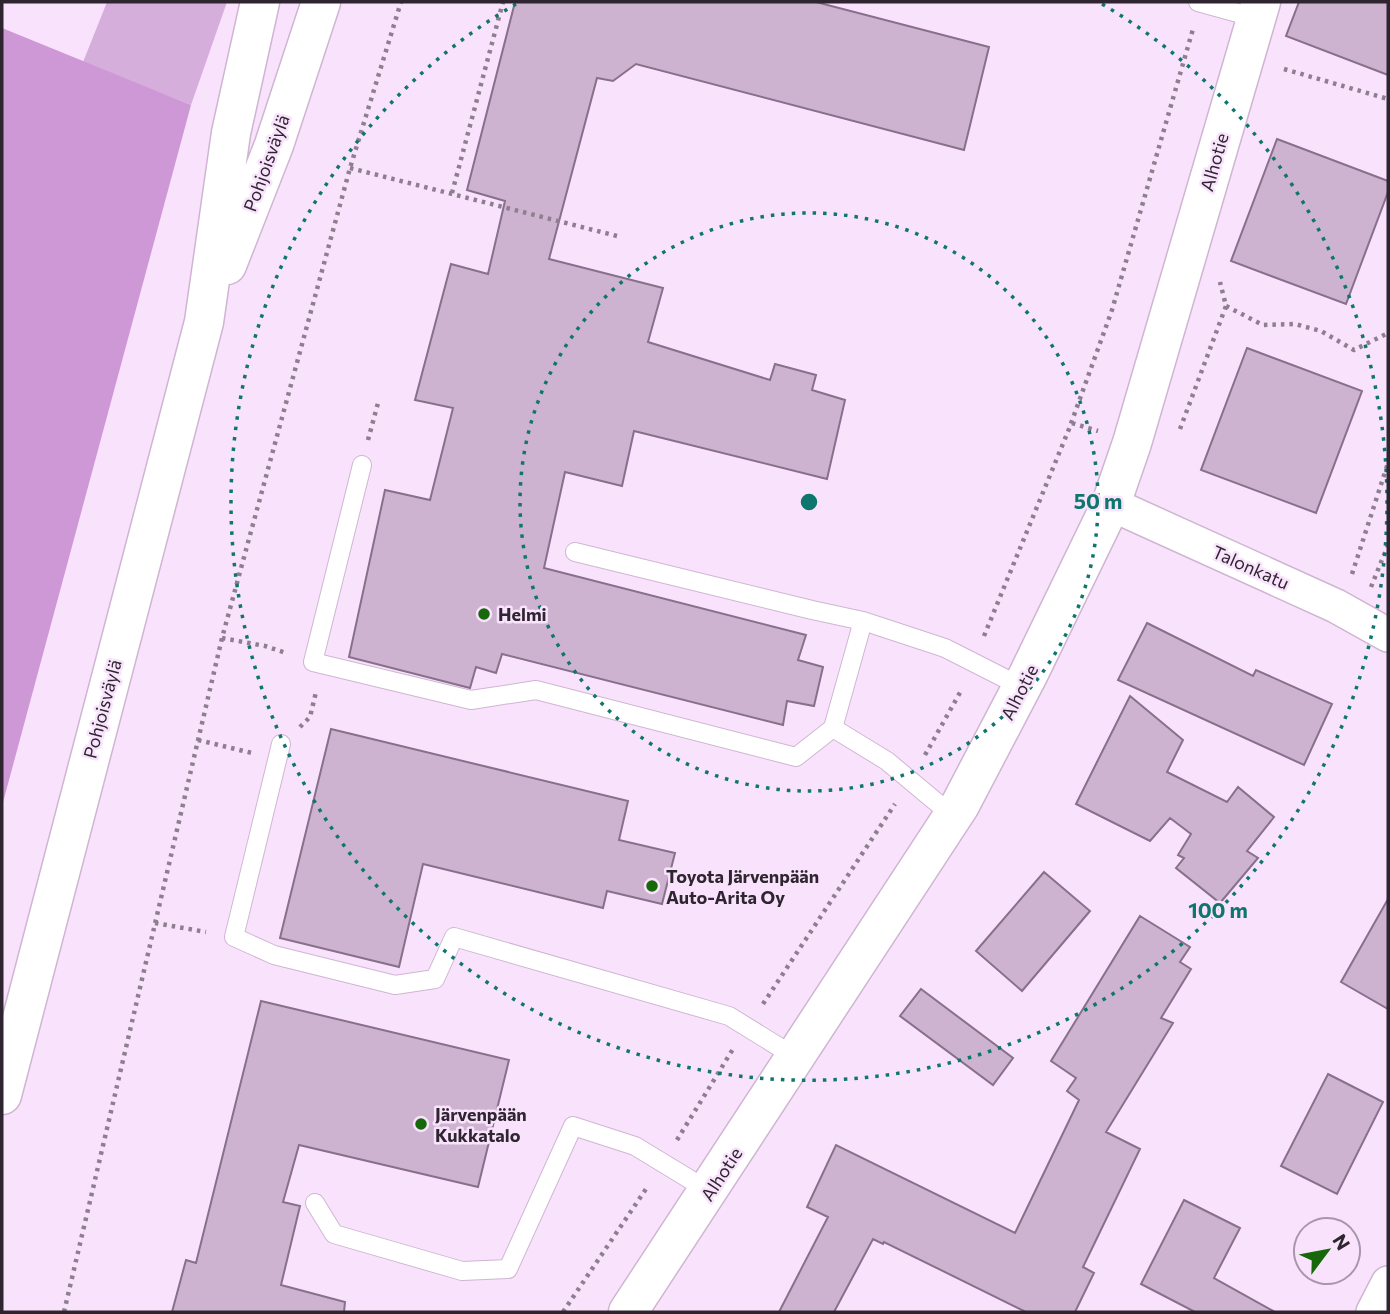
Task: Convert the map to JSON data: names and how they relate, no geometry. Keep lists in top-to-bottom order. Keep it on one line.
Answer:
{"streets":{"street":["Alhotie","Pohjoisväylä","Talonkatu"]},"crossings":[["Alhotie","Talonkatu"]],"places":["Helmi","Toyota Järvenpään Auto-Arita Oy","Järvenpään Kukkatalo"],"north":"top right","rings":["50 m","100 m"]}
